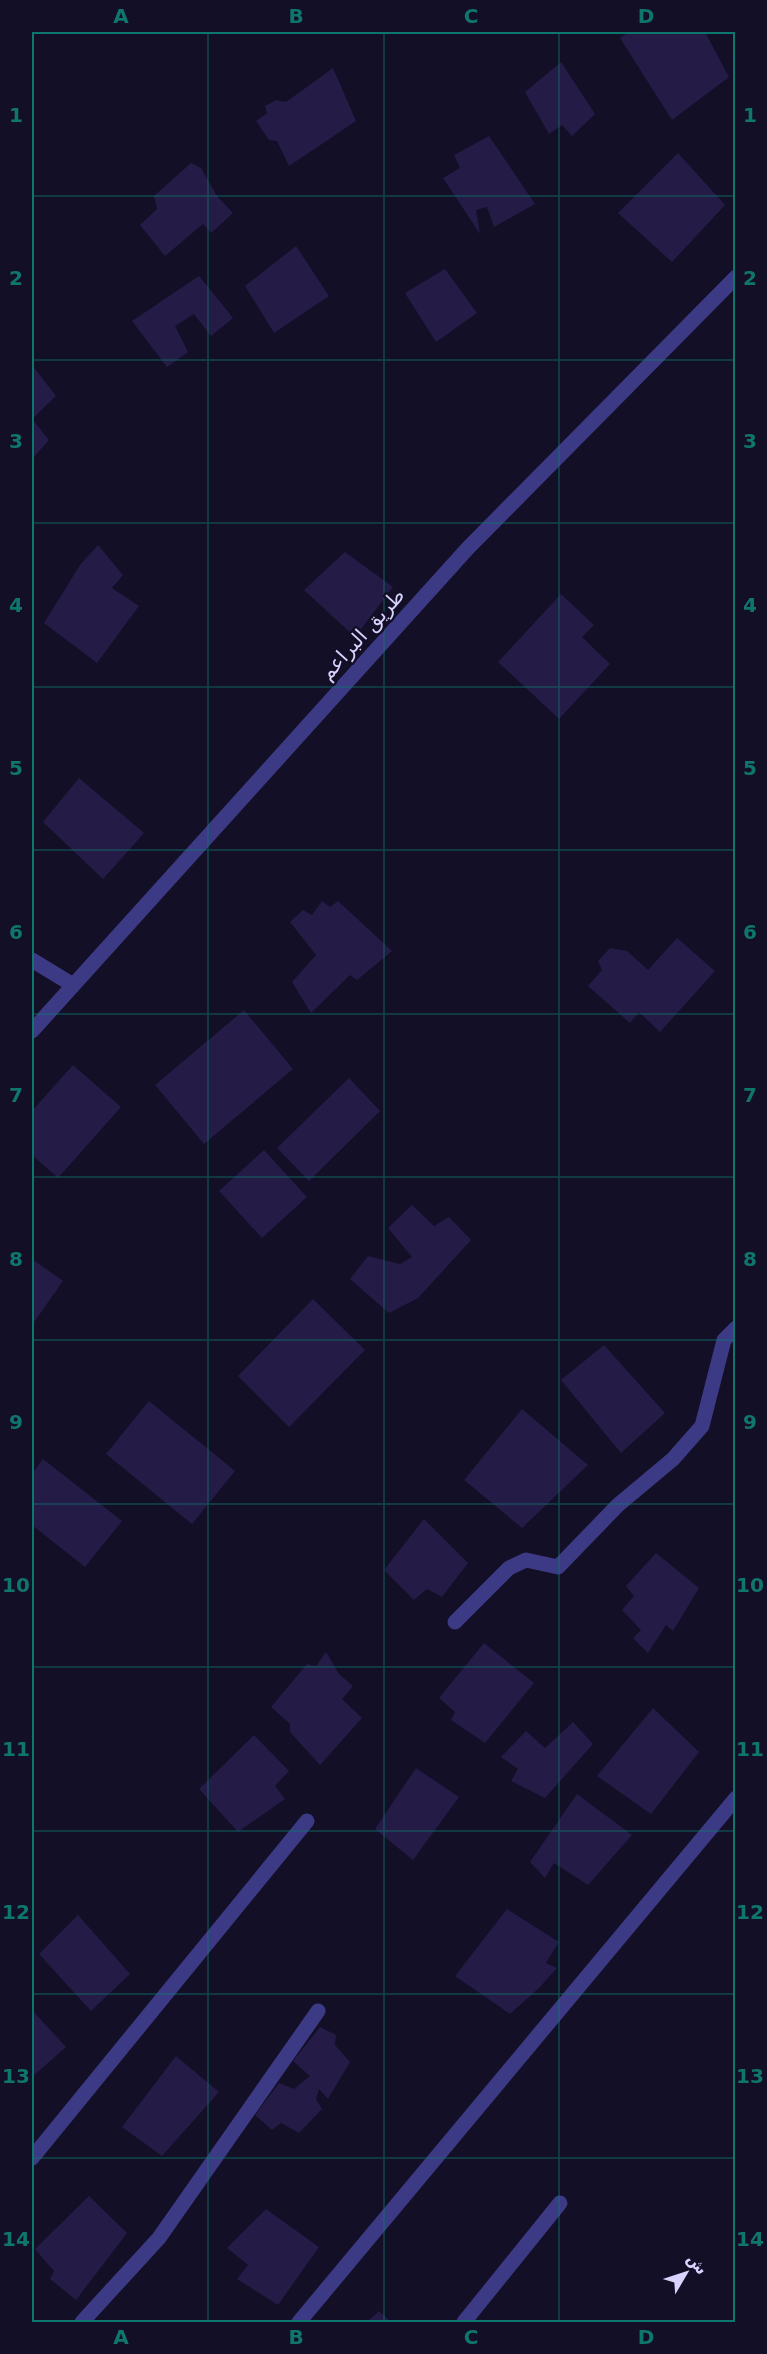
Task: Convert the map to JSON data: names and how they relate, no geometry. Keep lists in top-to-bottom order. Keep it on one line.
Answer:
{"streets":{"street":["طريق البراعم"]},"north":"top right","grid":{"columns":["A","B","C","D"],"rows":["1","2","3","4","5","6","7","8","9","10","11","12","13","14"]}}
